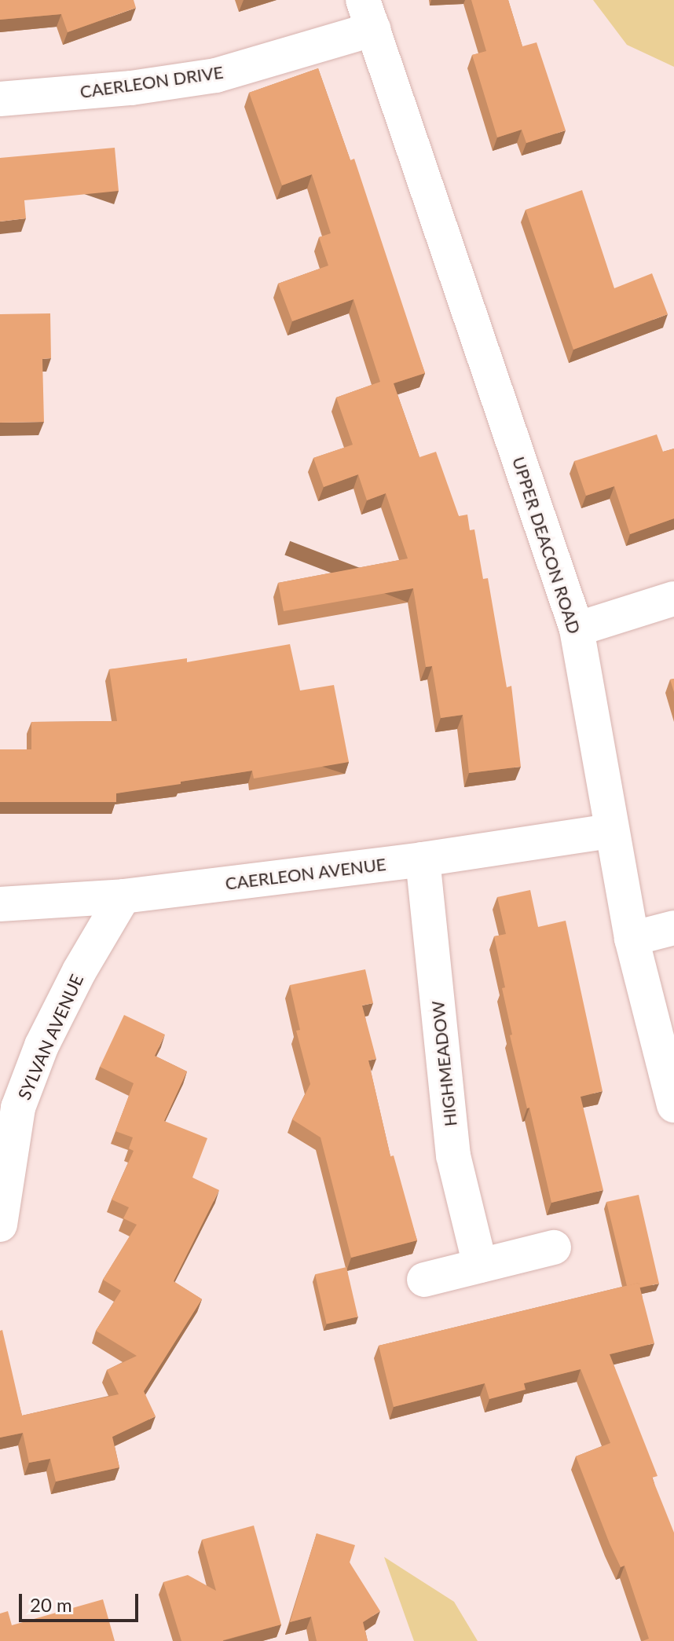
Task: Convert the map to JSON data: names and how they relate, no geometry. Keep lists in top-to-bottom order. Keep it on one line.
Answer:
{"streets":{"street":["CAERLEON DRIVE","UPPER DEACON ROAD","CAERLEON AVENUE","SYLVAN AVENUE","HIGHMEADOW"]},"crossings":[["CAERLEON DRIVE","UPPER DEACON ROAD"],["UPPER DEACON ROAD","CAERLEON AVENUE"],["CAERLEON AVENUE","SYLVAN AVENUE"],["CAERLEON AVENUE","HIGHMEADOW"]],"scale_bar":"20 m"}
